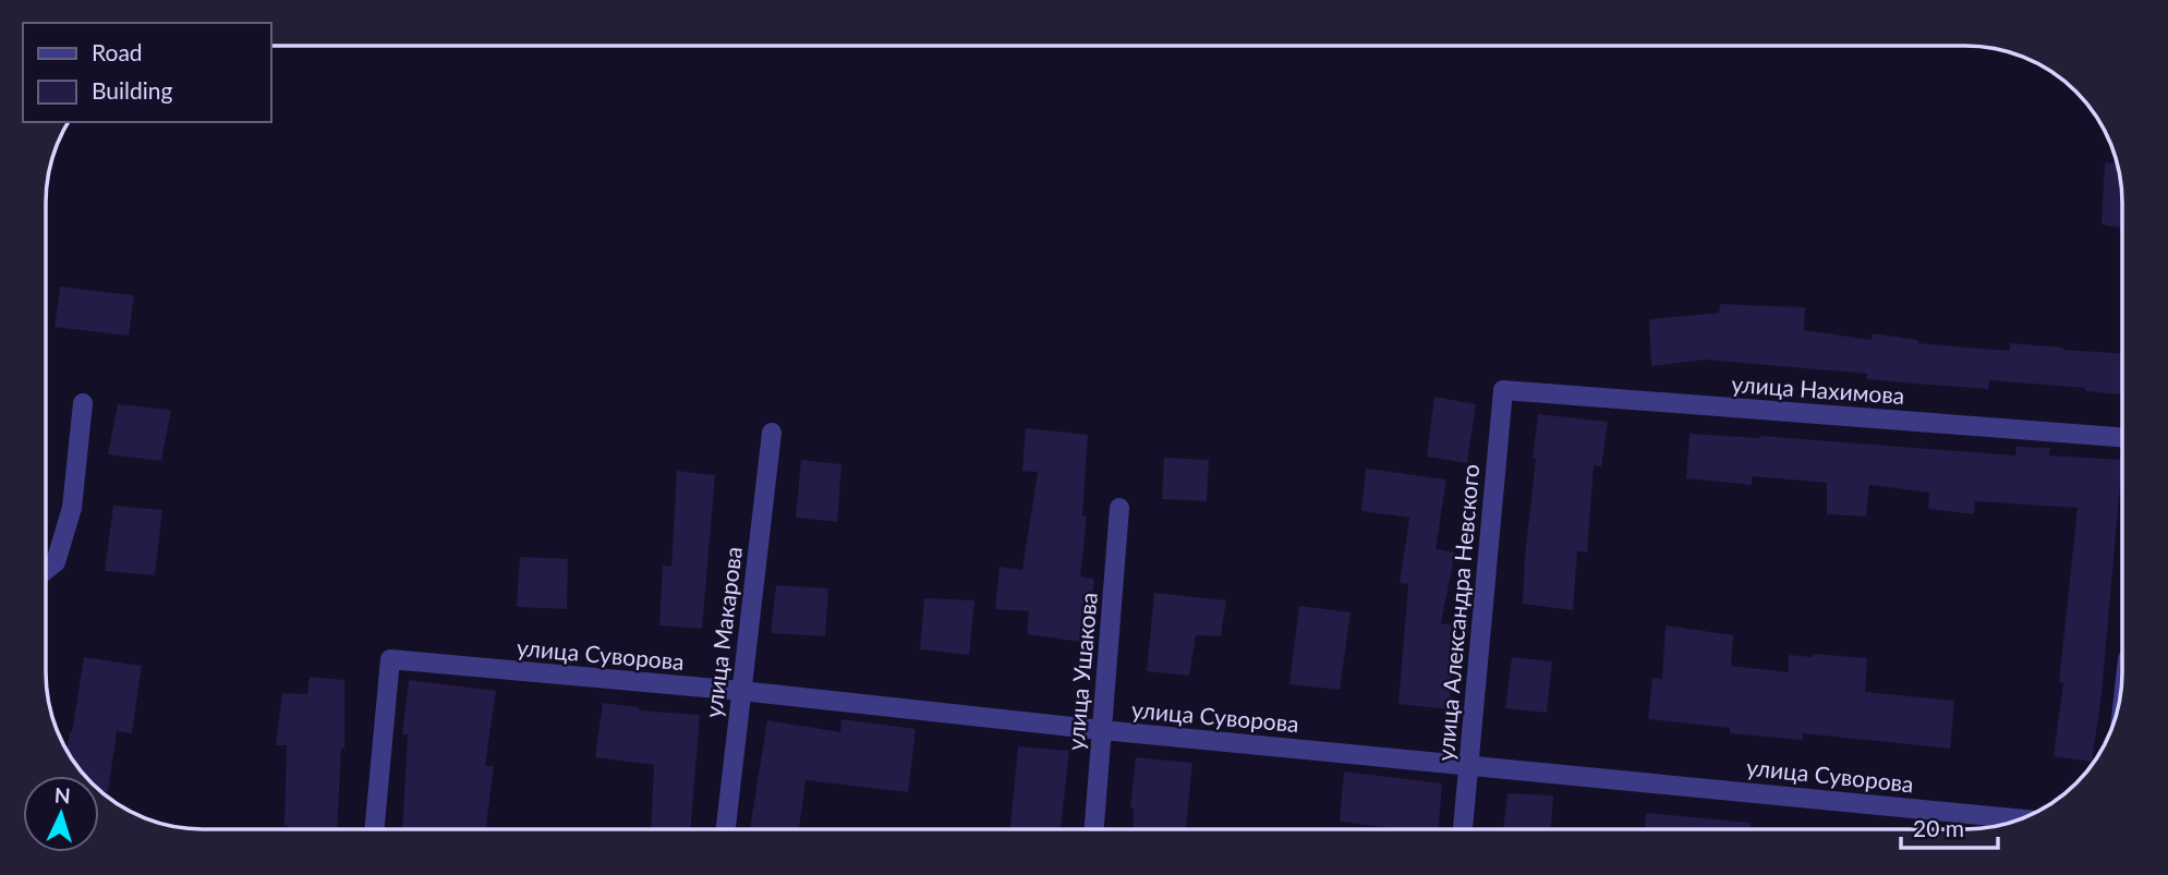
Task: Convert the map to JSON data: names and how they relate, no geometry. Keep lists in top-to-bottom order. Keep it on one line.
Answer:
{"streets":{"street":["улица Нахимова","улица Александра Невского","улица Макарова","улица Суворова","улица Ушакова"]},"crossings":[["улица Нахимова","улица Александра Невского"],["улица Александра Невского","улица Суворова"],["улица Макарова","улица Суворова"],["улица Суворова","улица Ушакова"]],"legend":["Road","Building"],"scale_bar":"20 m","north":"top"}
